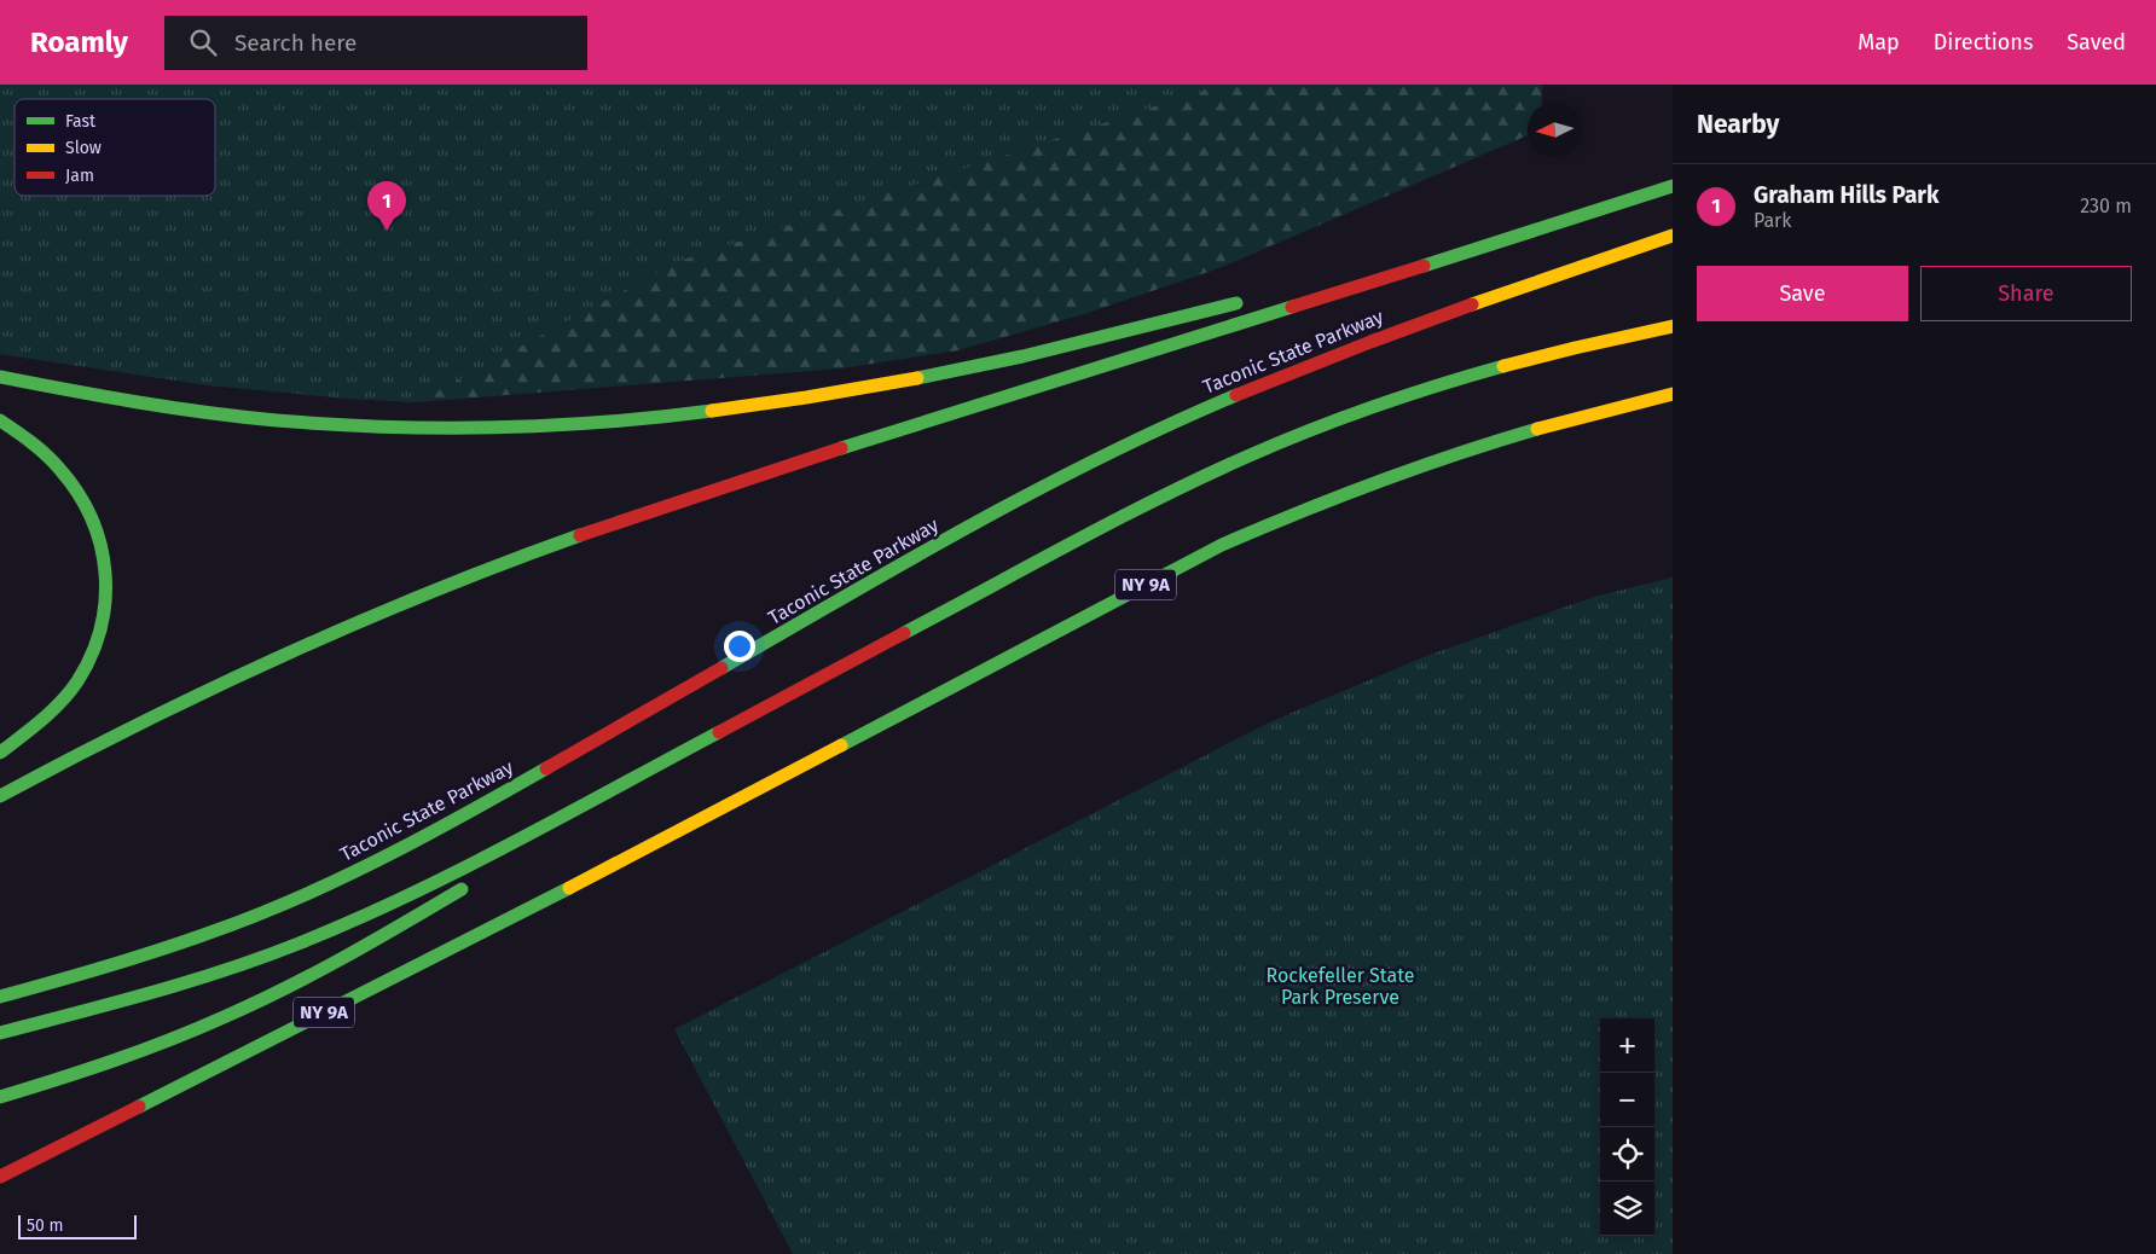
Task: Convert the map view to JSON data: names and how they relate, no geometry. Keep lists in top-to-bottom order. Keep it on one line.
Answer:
{"streets":{"main road":["Taconic State Parkway","NY 9A"]},"parks":["Rockefeller State Park Preserve"],"legend":["Fast","Slow","Jam"],"scale_bar":"50 m","north":"left","page":{"header":"Roamly","search":"Search here","nav":["Map","Directions","Saved"],"heading":"Nearby","list":[{"mark":"1","name":"Graham Hills Park","note":"Park","value":"230 m"}],"pins":"1","buttons":["Save","Share"],"map_buttons":["+","−"],"scale":"50 m"}}
